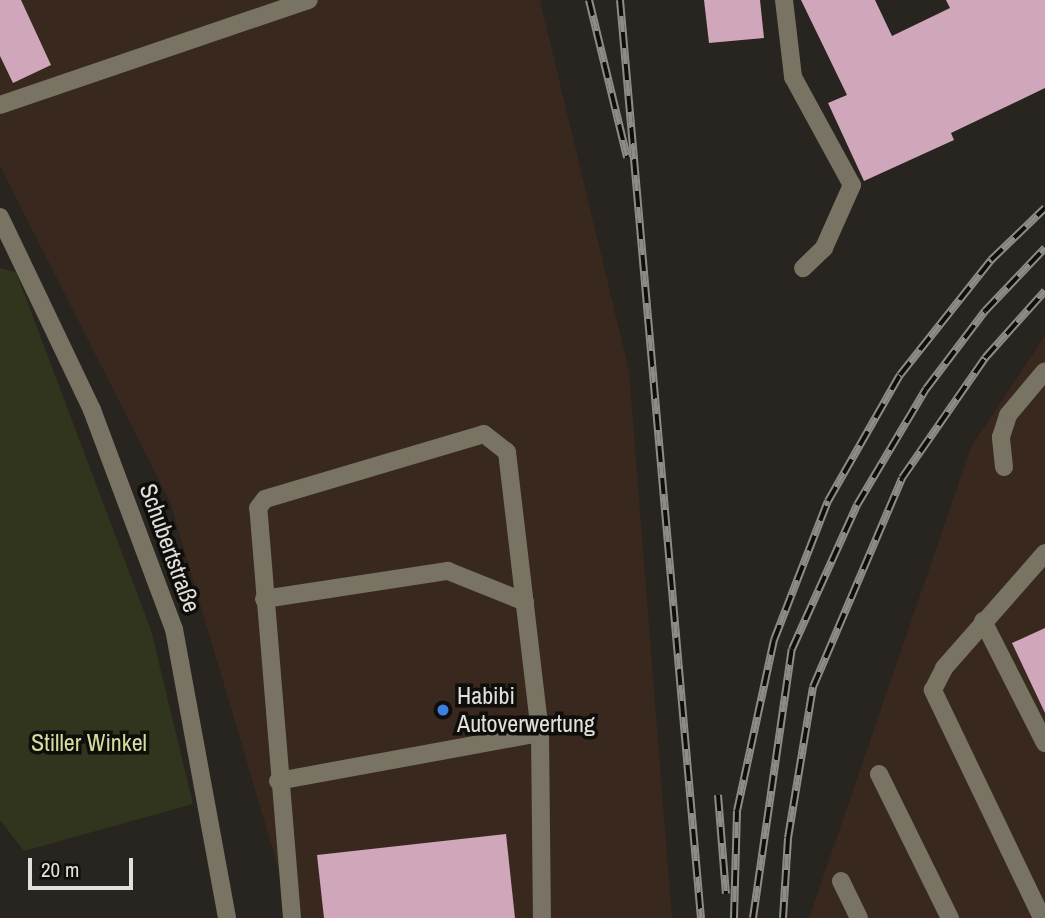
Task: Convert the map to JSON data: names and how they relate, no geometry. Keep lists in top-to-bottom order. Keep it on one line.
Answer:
{"streets":{"street":["Schubertstraße"]},"parks":["Stiller Winkel"],"places":["Habibi Autoverwertung"],"scale_bar":"20 m"}
